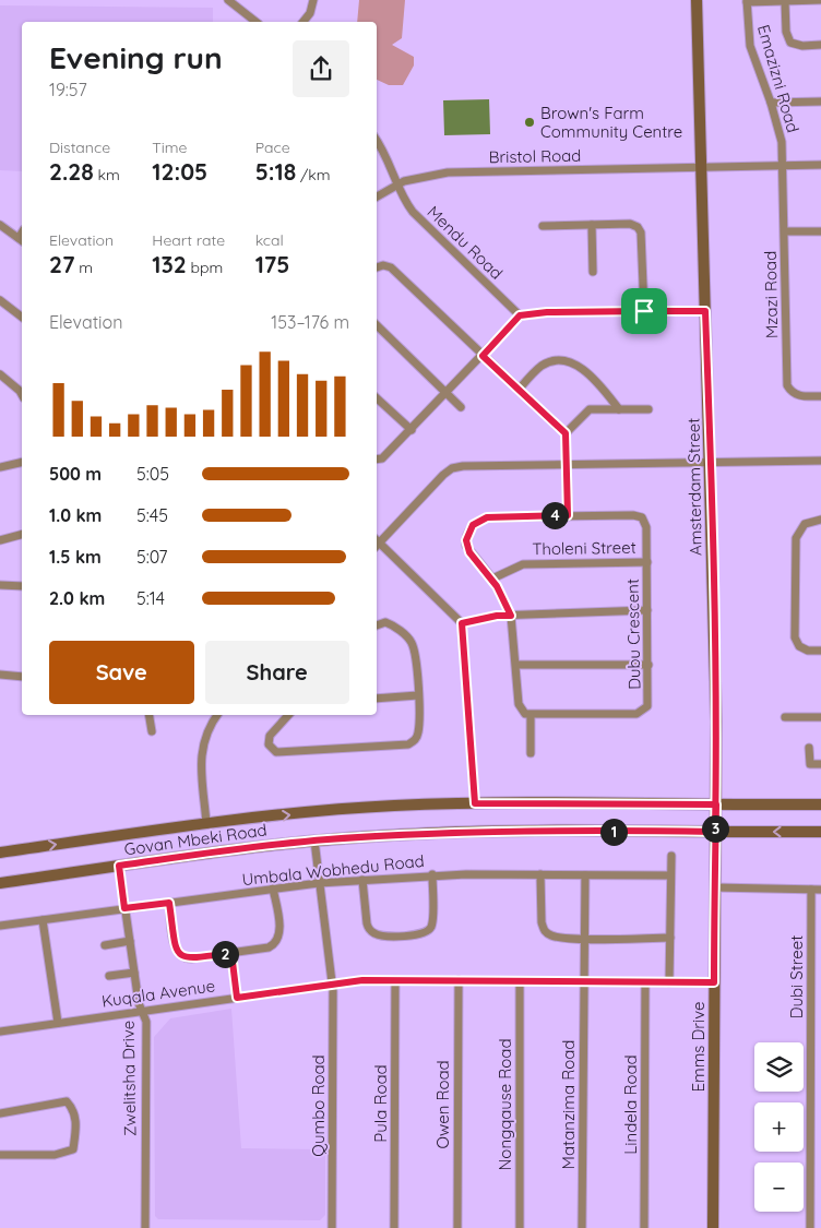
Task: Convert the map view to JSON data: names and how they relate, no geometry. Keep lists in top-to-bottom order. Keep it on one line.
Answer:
{"streets":{"main road":["Amsterdam Street","Govan Mbeki Road","Emms Drive"],"street":["Emazizni Road","Bristol Road","Mendu Road","Mzazi Road","Tholeni Street","Dubu Crescent","Umbala Wobhedu Road","Dubi Street","Kuqala Avenue","Zwelitsha Drive","Pula Road","Owen Road","Nongqause Road","Matanzima Road","Lindela Road","Qumbo Road"]},"crossings":[["Emazizni Road","Bristol Road"],["Emazizni Road","Mzazi Road"],["Bristol Road","Mendu Road"],["Bristol Road","Mzazi Road"],["Bristol Road","Amsterdam Street"],["Amsterdam Street","Govan Mbeki Road"],["Amsterdam Street","Emms Drive"],["Tholeni Street","Dubu Crescent"],["Govan Mbeki Road","Emms Drive"],["Govan Mbeki Road","Zwelitsha Drive"],["Govan Mbeki Road","Qumbo Road"],["Umbala Wobhedu Road","Zwelitsha Drive"],["Umbala Wobhedu Road","Matanzima Road"],["Umbala Wobhedu Road","Qumbo Road"],["Kuqala Avenue","Emms Drive"],["Kuqala Avenue","Zwelitsha Drive"],["Kuqala Avenue","Pula Road"],["Kuqala Avenue","Owen Road"],["Kuqala Avenue","Nongqause Road"],["Kuqala Avenue","Matanzima Road"],["Kuqala Avenue","Lindela Road"],["Kuqala Avenue","Qumbo Road"]],"places":["Brown's Farm Community Centre"],"page":{"heading":["Evening run","19:57"],"stats":[["Distance","2.28 km"],["Time","12:05"],["Pace","5:18 /km"],["Elevation","27 m"],["Heart rate","132 bpm"],["kcal","175"]],"chart":["Elevation","153–176 m"],"list":[{"name":"500 m","note":"5:05"},{"name":"1.0 km","note":"5:45"},{"name":"1.5 km","note":"5:07"},{"name":"2.0 km","note":"5:14"}],"pins":["4","3","1","2"],"buttons":["Save","Share"],"map_buttons":["+","−"]}}
